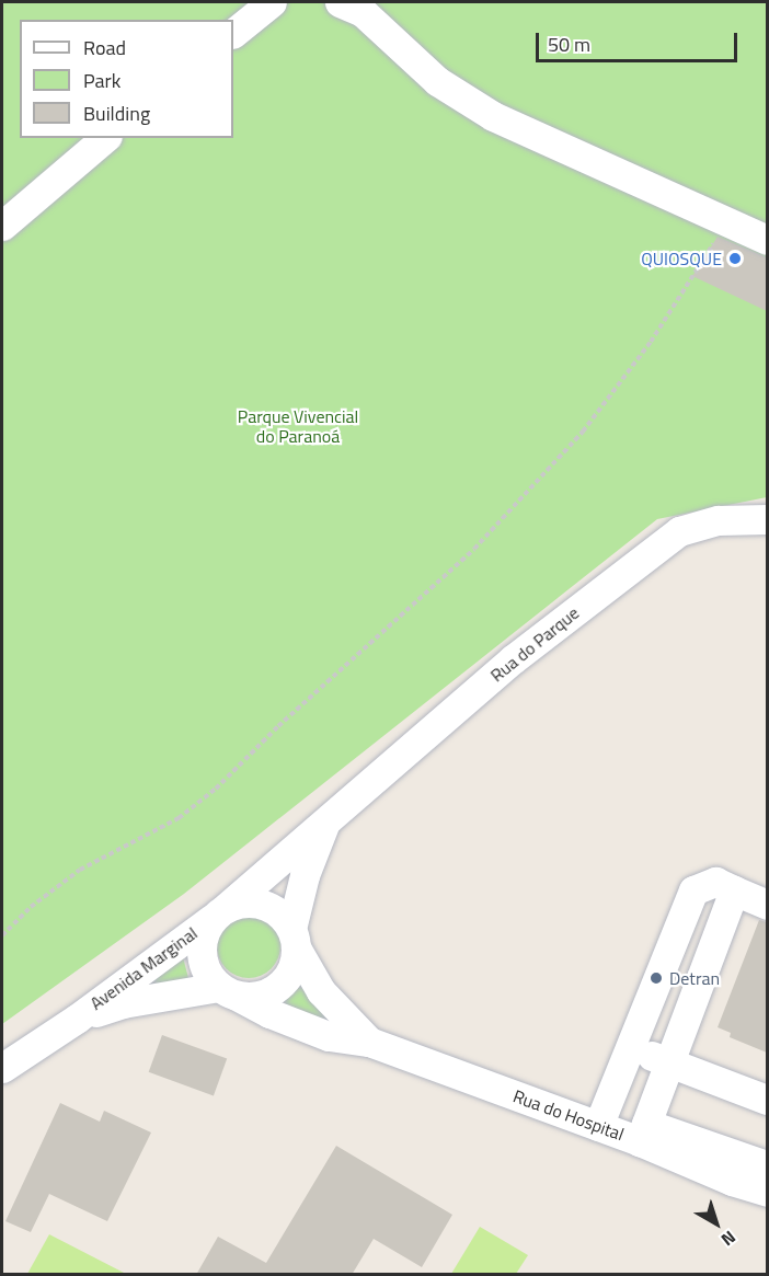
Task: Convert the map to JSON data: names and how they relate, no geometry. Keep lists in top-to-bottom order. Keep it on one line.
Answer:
{"streets":{"street":["Rua do Parque","Avenida Marginal","Rua do Hospital"]},"crossings":[["Rua do Parque","Avenida Marginal"]],"parks":["Parque Vivencial do Paranoá"],"places":["QUIOSQUE","Detran"],"legend":["Road","Park","Building"],"scale_bar":"50 m","north":"bottom right"}
